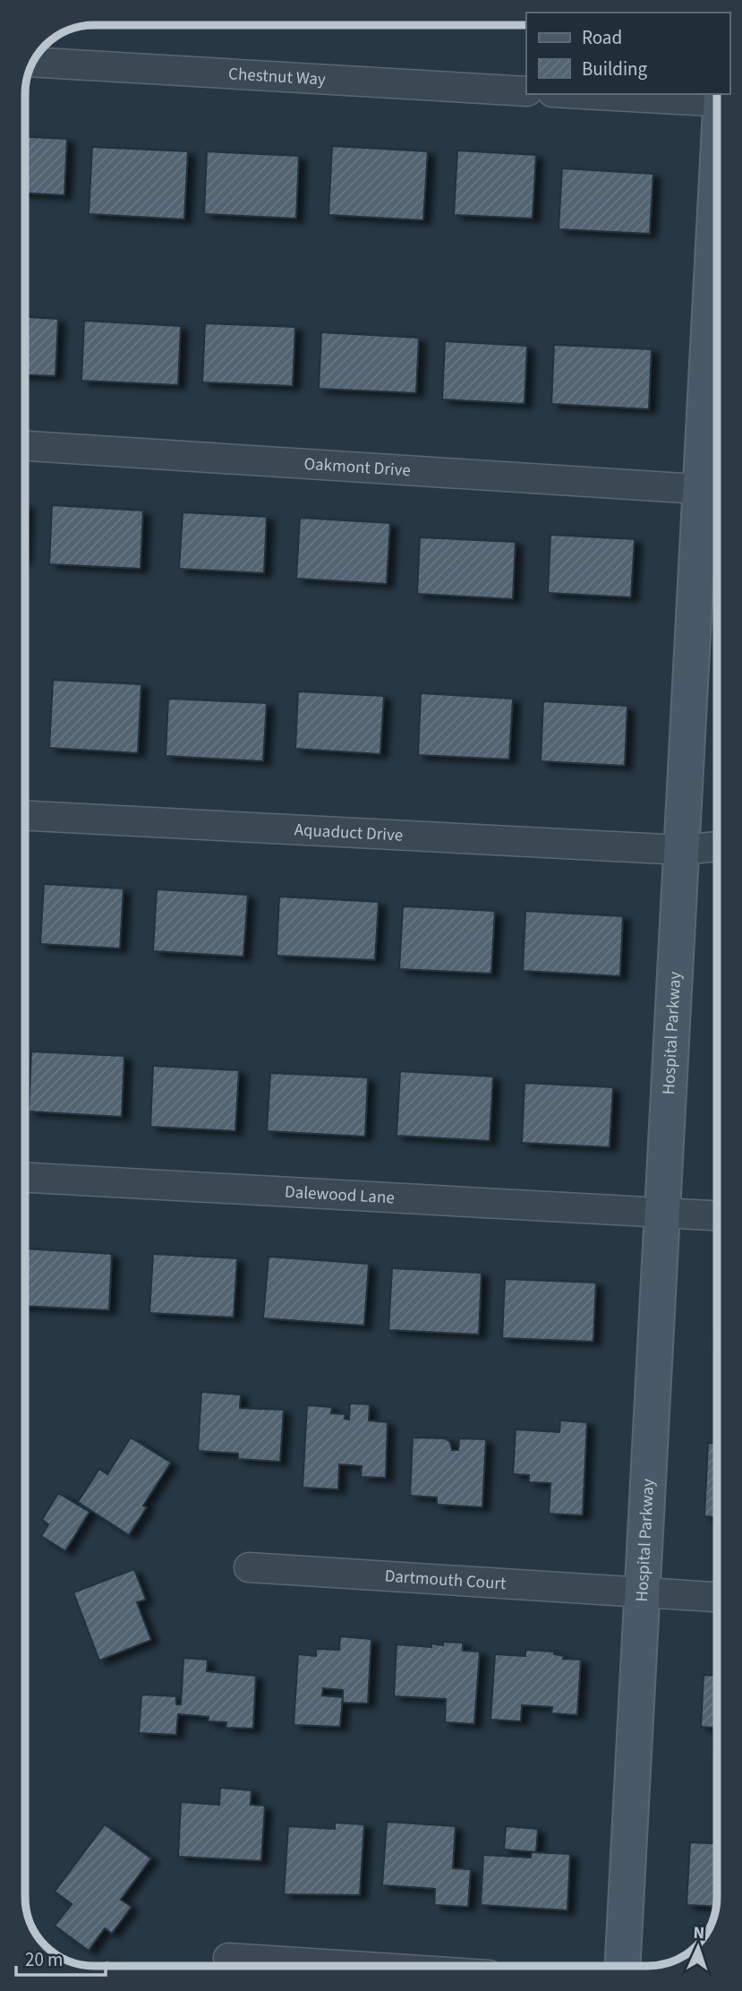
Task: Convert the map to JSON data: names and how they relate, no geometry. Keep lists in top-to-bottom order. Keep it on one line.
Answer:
{"streets":{"street":["Chestnut Way","Oakmont Drive","Aquaduct Drive","Hospital Parkway","Dalewood Lane","Dartmouth Court"]},"crossings":[["Oakmont Drive","Hospital Parkway"],["Aquaduct Drive","Hospital Parkway"],["Hospital Parkway","Dalewood Lane"],["Hospital Parkway","Dartmouth Court"]],"legend":["Road","Building"],"scale_bar":"20 m","north":"top"}
